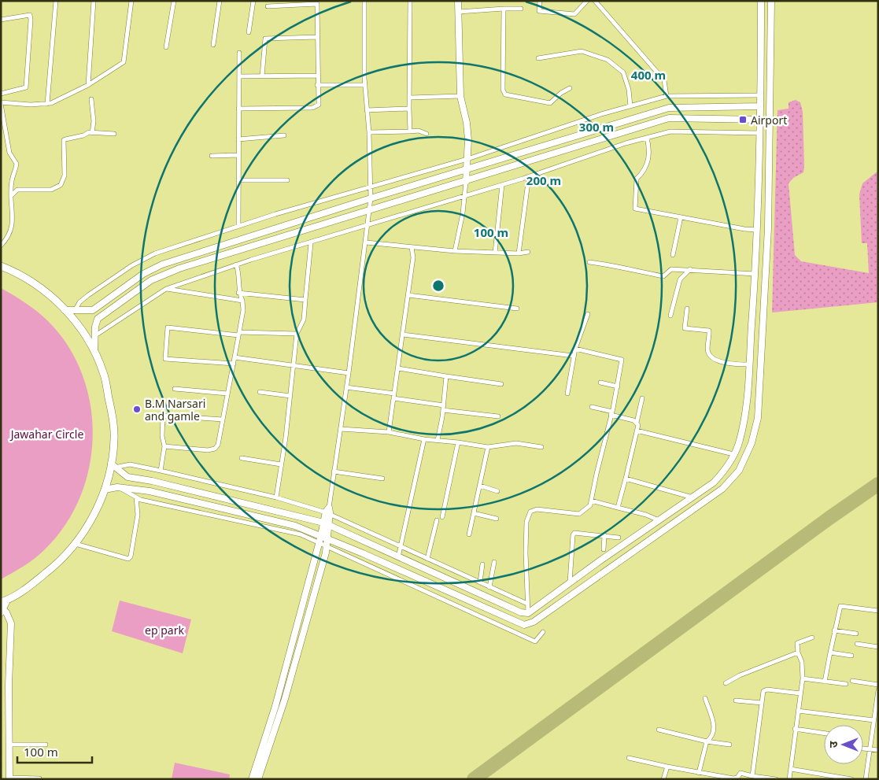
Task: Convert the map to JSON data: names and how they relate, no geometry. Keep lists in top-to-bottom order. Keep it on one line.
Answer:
{"parks":["Jawahar Circle","ep park"],"places":{"transit":["Airport"],"other":["B.M Narsari and gamle"]},"scale_bar":"100 m","north":"left","rings":["400 m","300 m","200 m","100 m"]}
